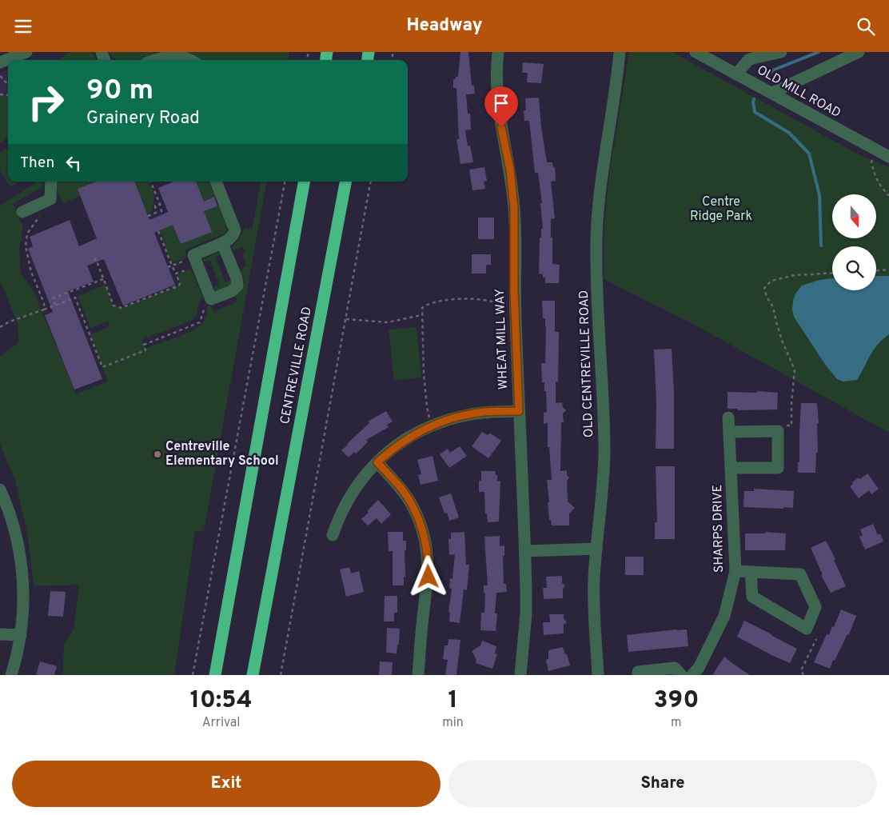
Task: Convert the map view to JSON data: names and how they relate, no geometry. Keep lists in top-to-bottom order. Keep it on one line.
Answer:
{"streets":{"highway":["CENTREVILLE ROAD"],"street":["OLD MILL ROAD","WHEAT MILL WAY","OLD CENTREVILLE ROAD","SHARPS DRIVE"]},"parks":["Centre Ridge Park"],"places":["Centreville Elementary School"],"north":"bottom","page":{"header":"Headway","turn":["90 m","Grainery Road"],"then":"Then","eta":["10:54","Arrival","1","min","390","m"],"buttons":["Exit","Share"]}}
